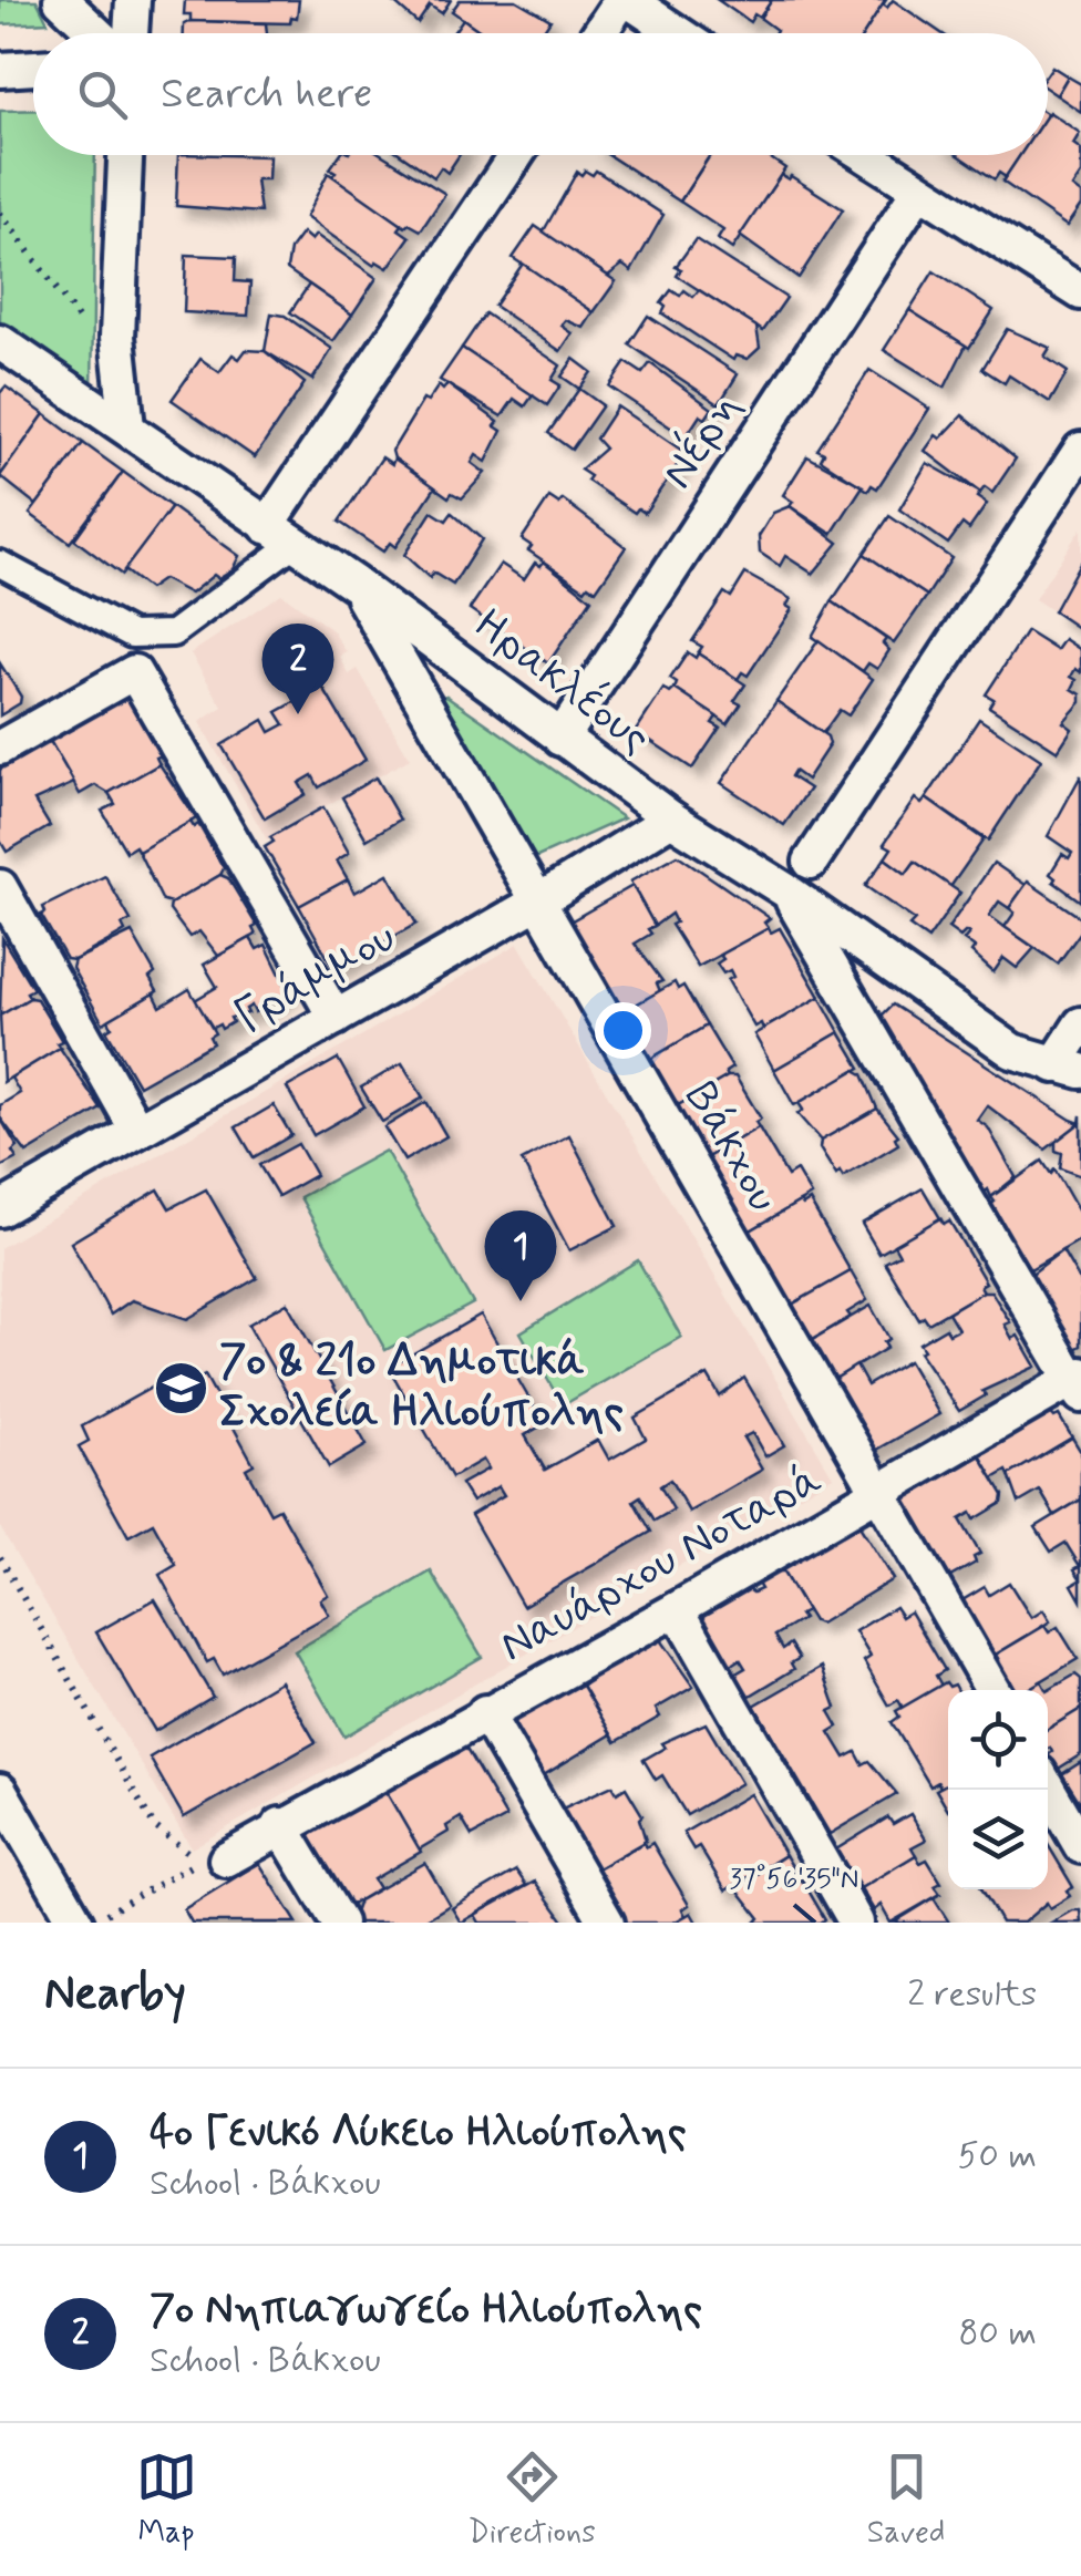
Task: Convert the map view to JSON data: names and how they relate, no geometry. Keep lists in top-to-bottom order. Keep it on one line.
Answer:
{"streets":{"street":["Νέρη","Ηρακλέους","Γράμμου","Βάκχου","Ναυάρχου Νοταρά"]},"crossings":[["Νέρη","Ηρακλέους"],["Ηρακλέους","Γράμμου"],["Ηρακλέους","Βάκχου"],["Γράμμου","Βάκχου"],["Βάκχου","Ναυάρχου Νοταρά"]],"places":{"school or university":["7ο & 21ο Δημοτικά Σχολεία Ηλιούπολης"]},"page":{"search":"Search here","pins":["2","1"],"heading":["Nearby","2 results"],"list":[{"mark":"1","name":"4ο Γενικό Λύκειο Ηλιούπολης","note":"School · Βάκχου","value":"50 m"},{"mark":"2","name":"7ο Νηπιαγωγείο Ηλιούπολης","note":"School · Βάκχου","value":"80 m"}],"nav":["Map","Directions","Saved"]},"coordinates":["37°56'35\"N"]}
